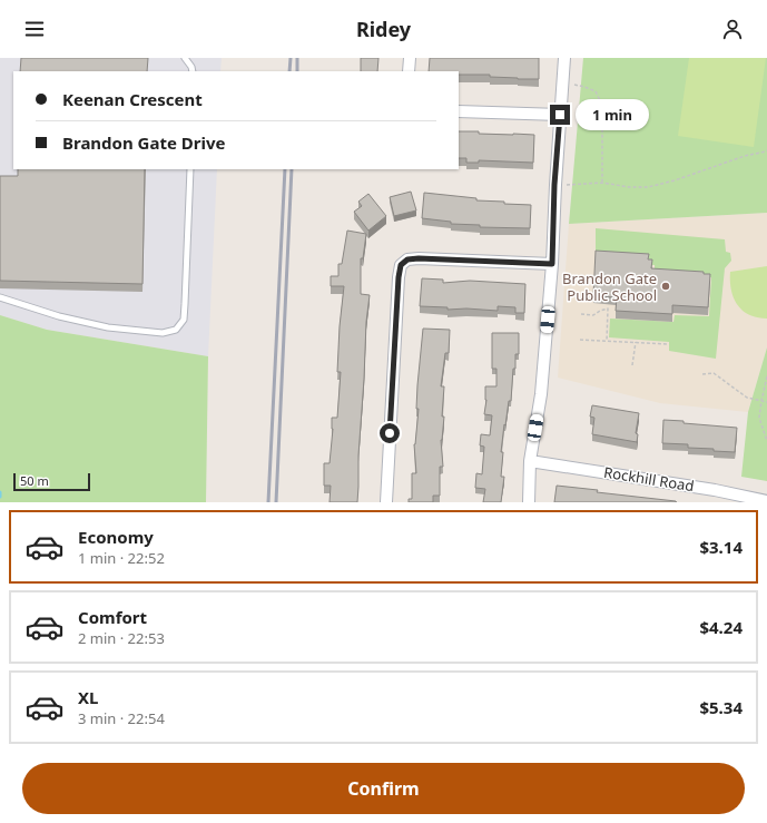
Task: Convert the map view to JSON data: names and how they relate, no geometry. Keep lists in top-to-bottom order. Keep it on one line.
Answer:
{"streets":{"street":["Rockhill Road"]},"places":["Brandon Gate Public School"],"scale_bar":"50 m","page":{"header":"Ridey","banner":["Keenan Crescent","Brandon Gate Drive"],"bubble":"1 min","scale":"50 m","list":[{"name":"Economy","note":"1 min · 22:52","value":"$3.14"},{"name":"Comfort","note":"2 min · 22:53","value":"$4.24"},{"name":"XL","note":"3 min · 22:54","value":"$5.34"}],"buttons":"Confirm"}}
